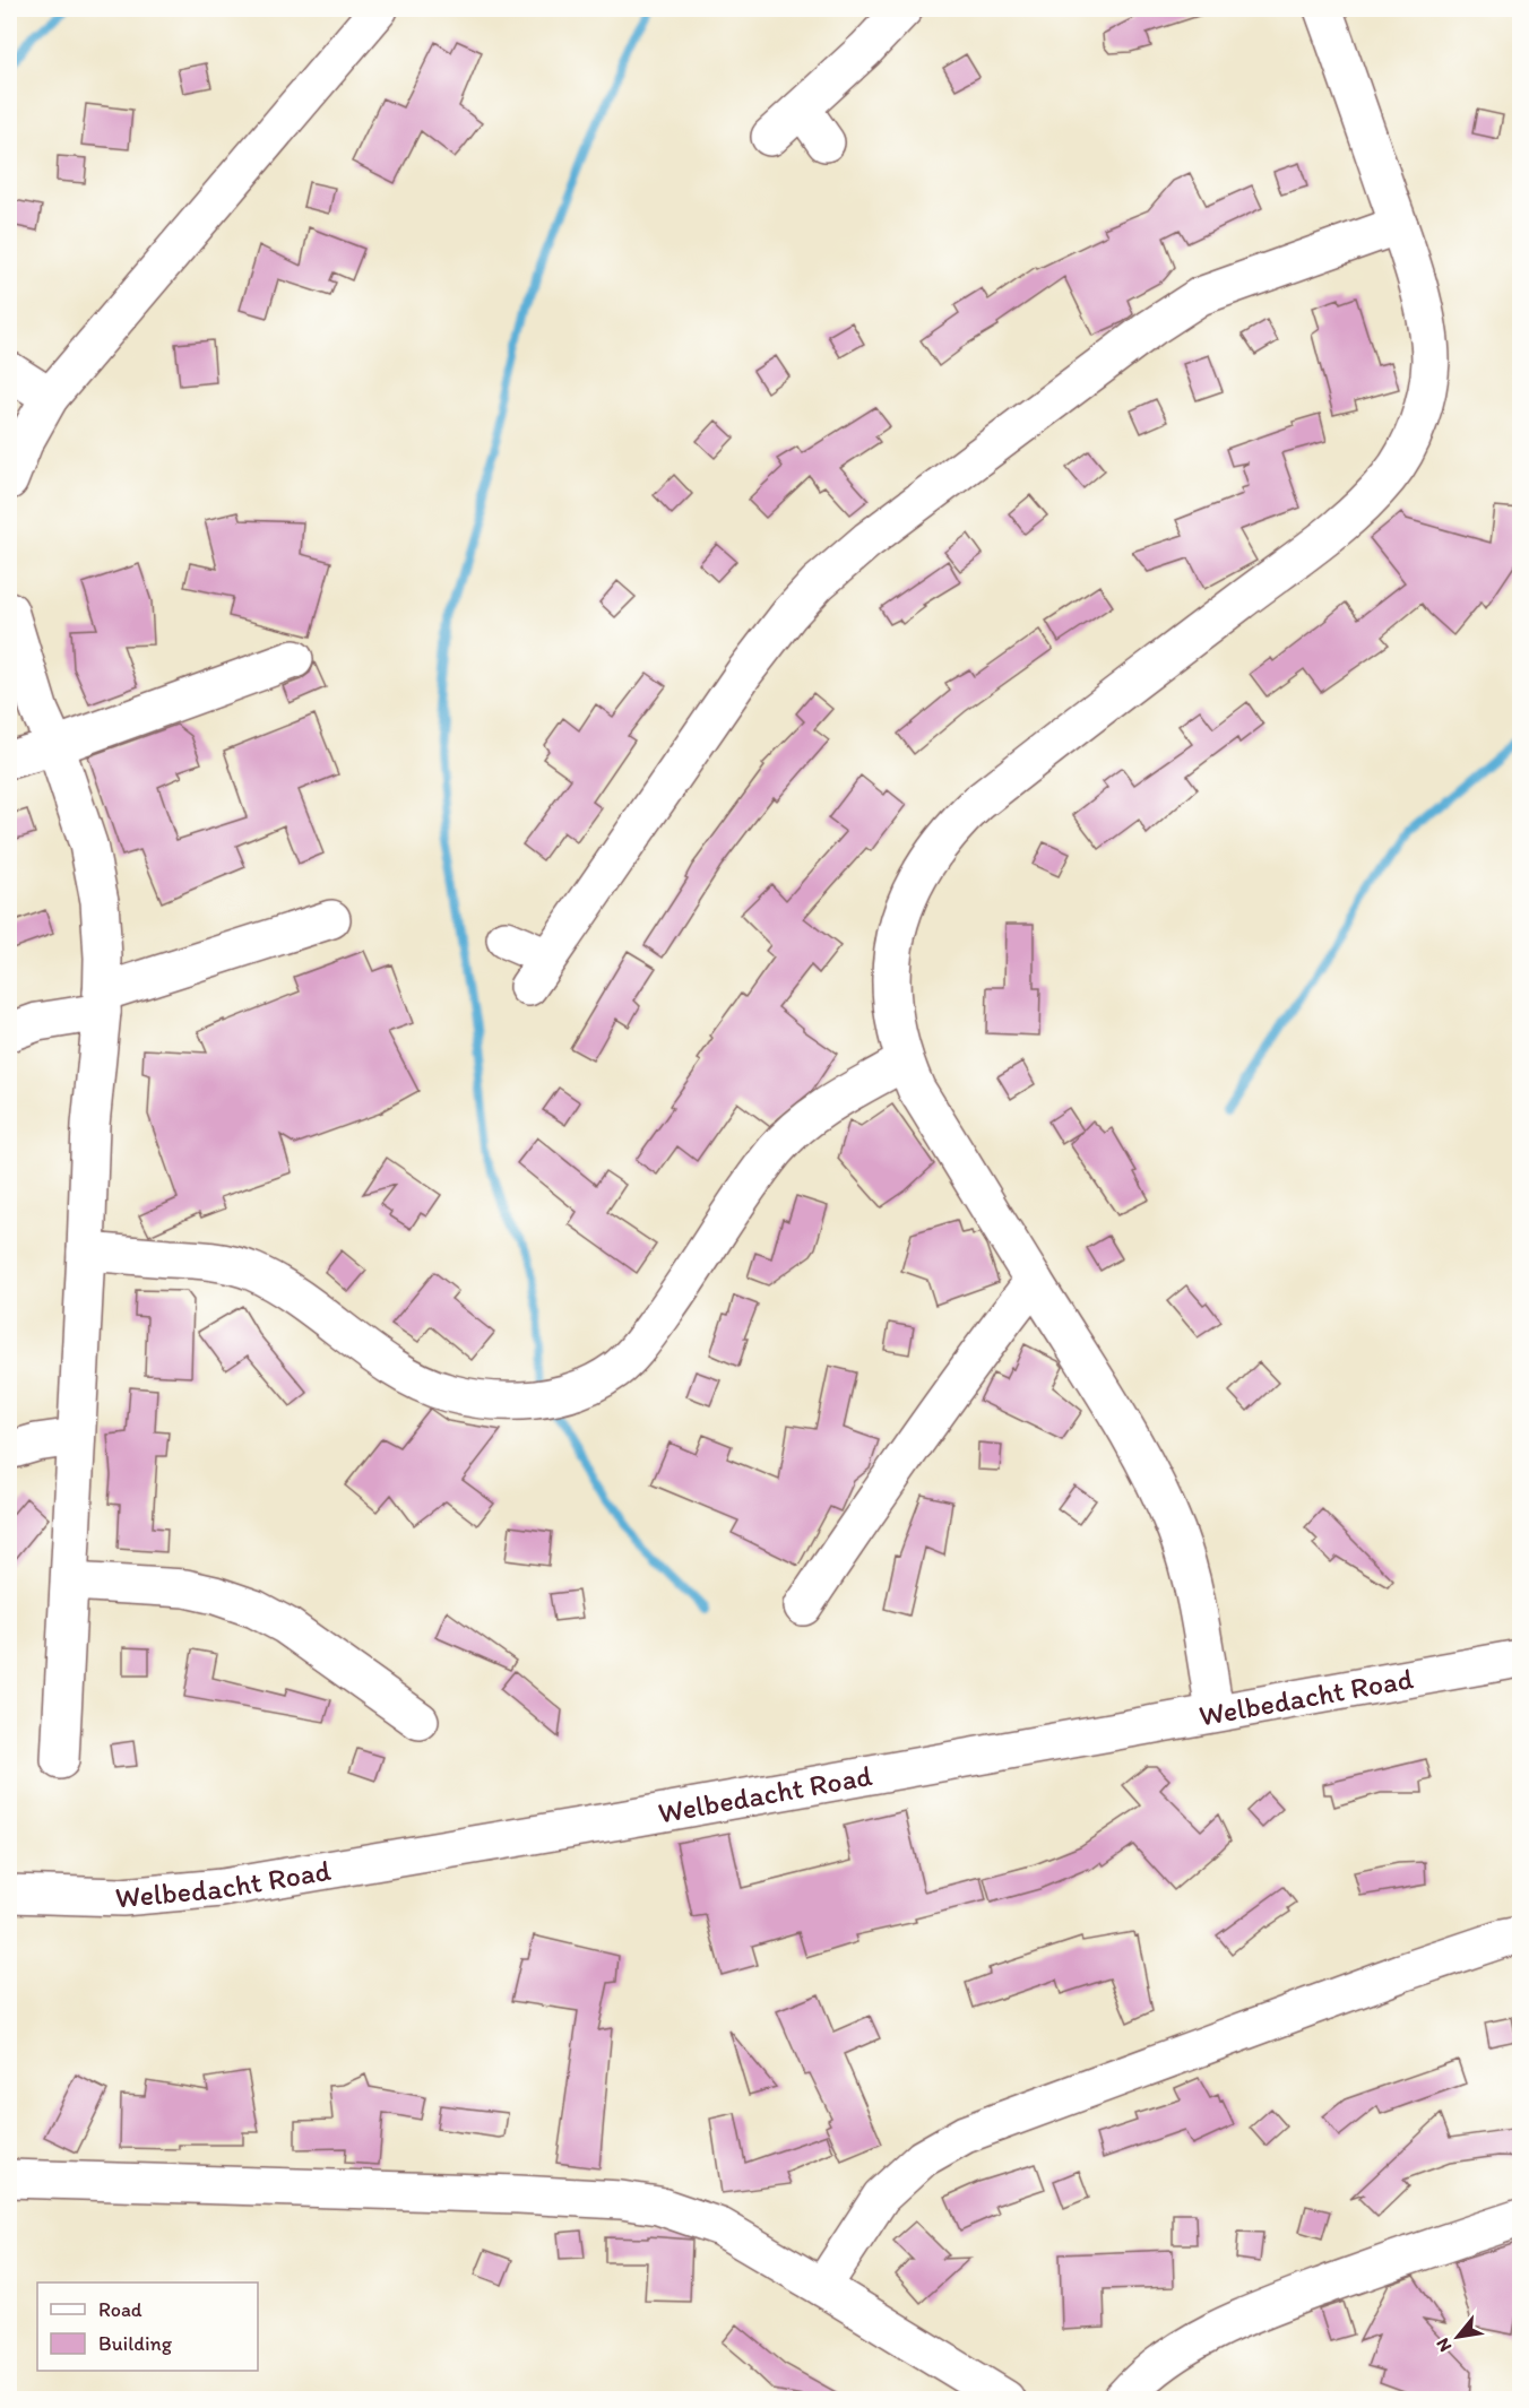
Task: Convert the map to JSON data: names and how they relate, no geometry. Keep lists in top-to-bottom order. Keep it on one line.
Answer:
{"streets":{"street":["Welbedacht Road"]},"legend":["Road","Building"],"north":"bottom left"}
